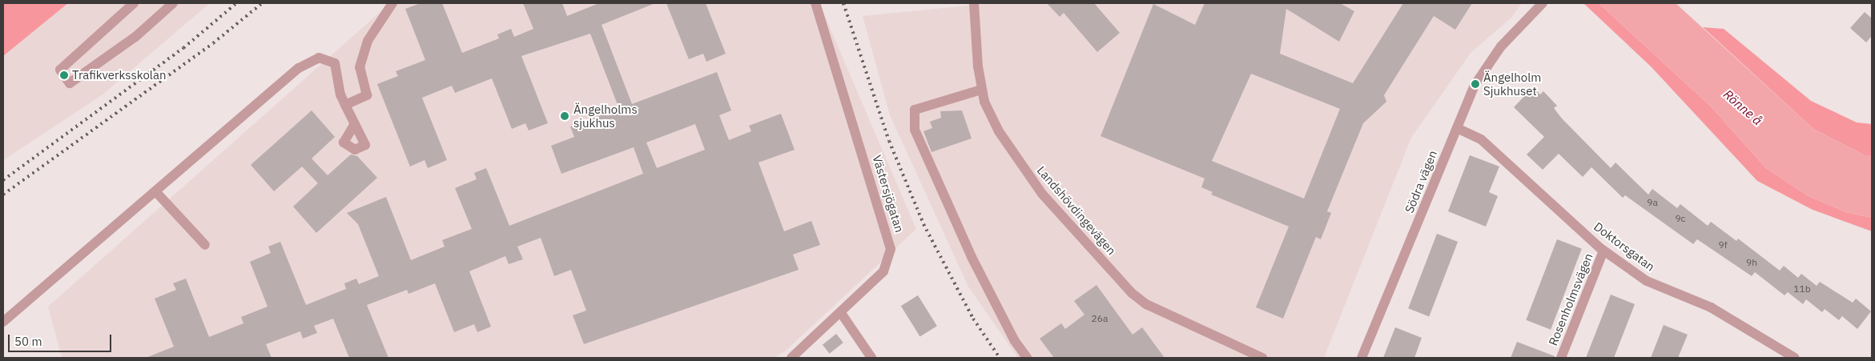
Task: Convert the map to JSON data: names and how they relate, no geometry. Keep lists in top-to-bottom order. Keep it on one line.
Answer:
{"streets":{"street":["Södra vägen","Västersjögatan","Landshövdingevägen","Doktorsgatan","Rosenholmsvägen"]},"crossings":[["Södra vägen","Doktorsgatan"],["Doktorsgatan","Rosenholmsvägen"]],"water":["Rönne å"],"places":["Trafikverksskolan","Ängelholm Sjukhuset","Ängelholms sjukhus"],"house_numbers":["9a","9c","9f","9h","11b","26a"],"scale_bar":"50 m"}
